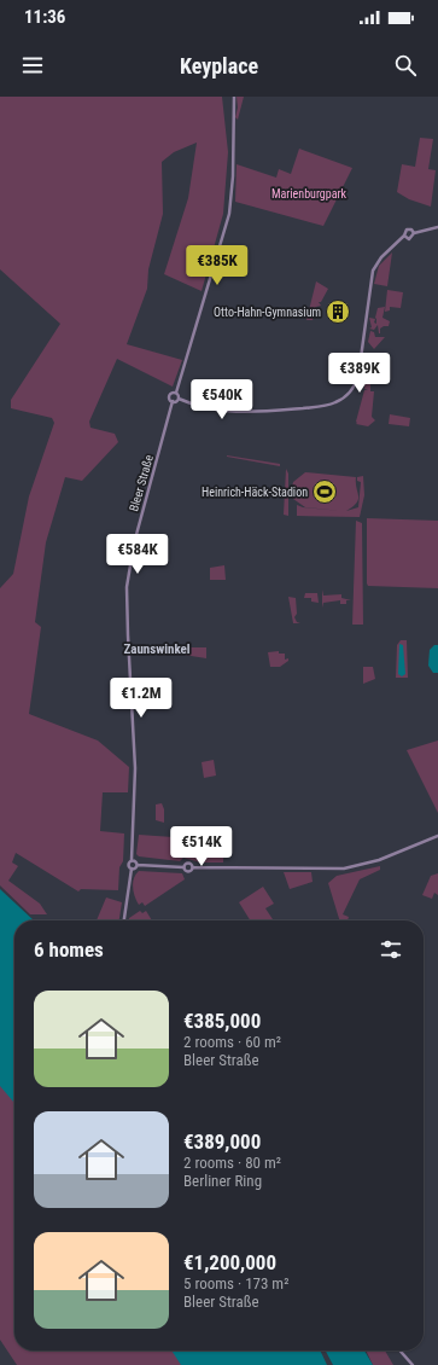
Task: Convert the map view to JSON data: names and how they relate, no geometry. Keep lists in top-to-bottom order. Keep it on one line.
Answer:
{"streets":{"street":["Bleer Straße"]},"districts":["Zaunswinkel"],"parks":["Marienburgpark"],"places":{"building":["Otto-Hahn-Gymnasium"],"sports":["Heinrich-Häck-Stadion"]},"page":{"status":"11:36","header":"Keyplace","price":["€385K","€389K","€540K","€584K","€1.2M","€514K"],"heading":"6 homes","list":[{"name":"€385,000","note":"2 rooms · 60 m² · Bleer Straße"},{"name":"€389,000","note":"2 rooms · 80 m² · Berliner Ring"},{"name":"€1,200,000","note":"5 rooms · 173 m² · Bleer Straße"}]}}
